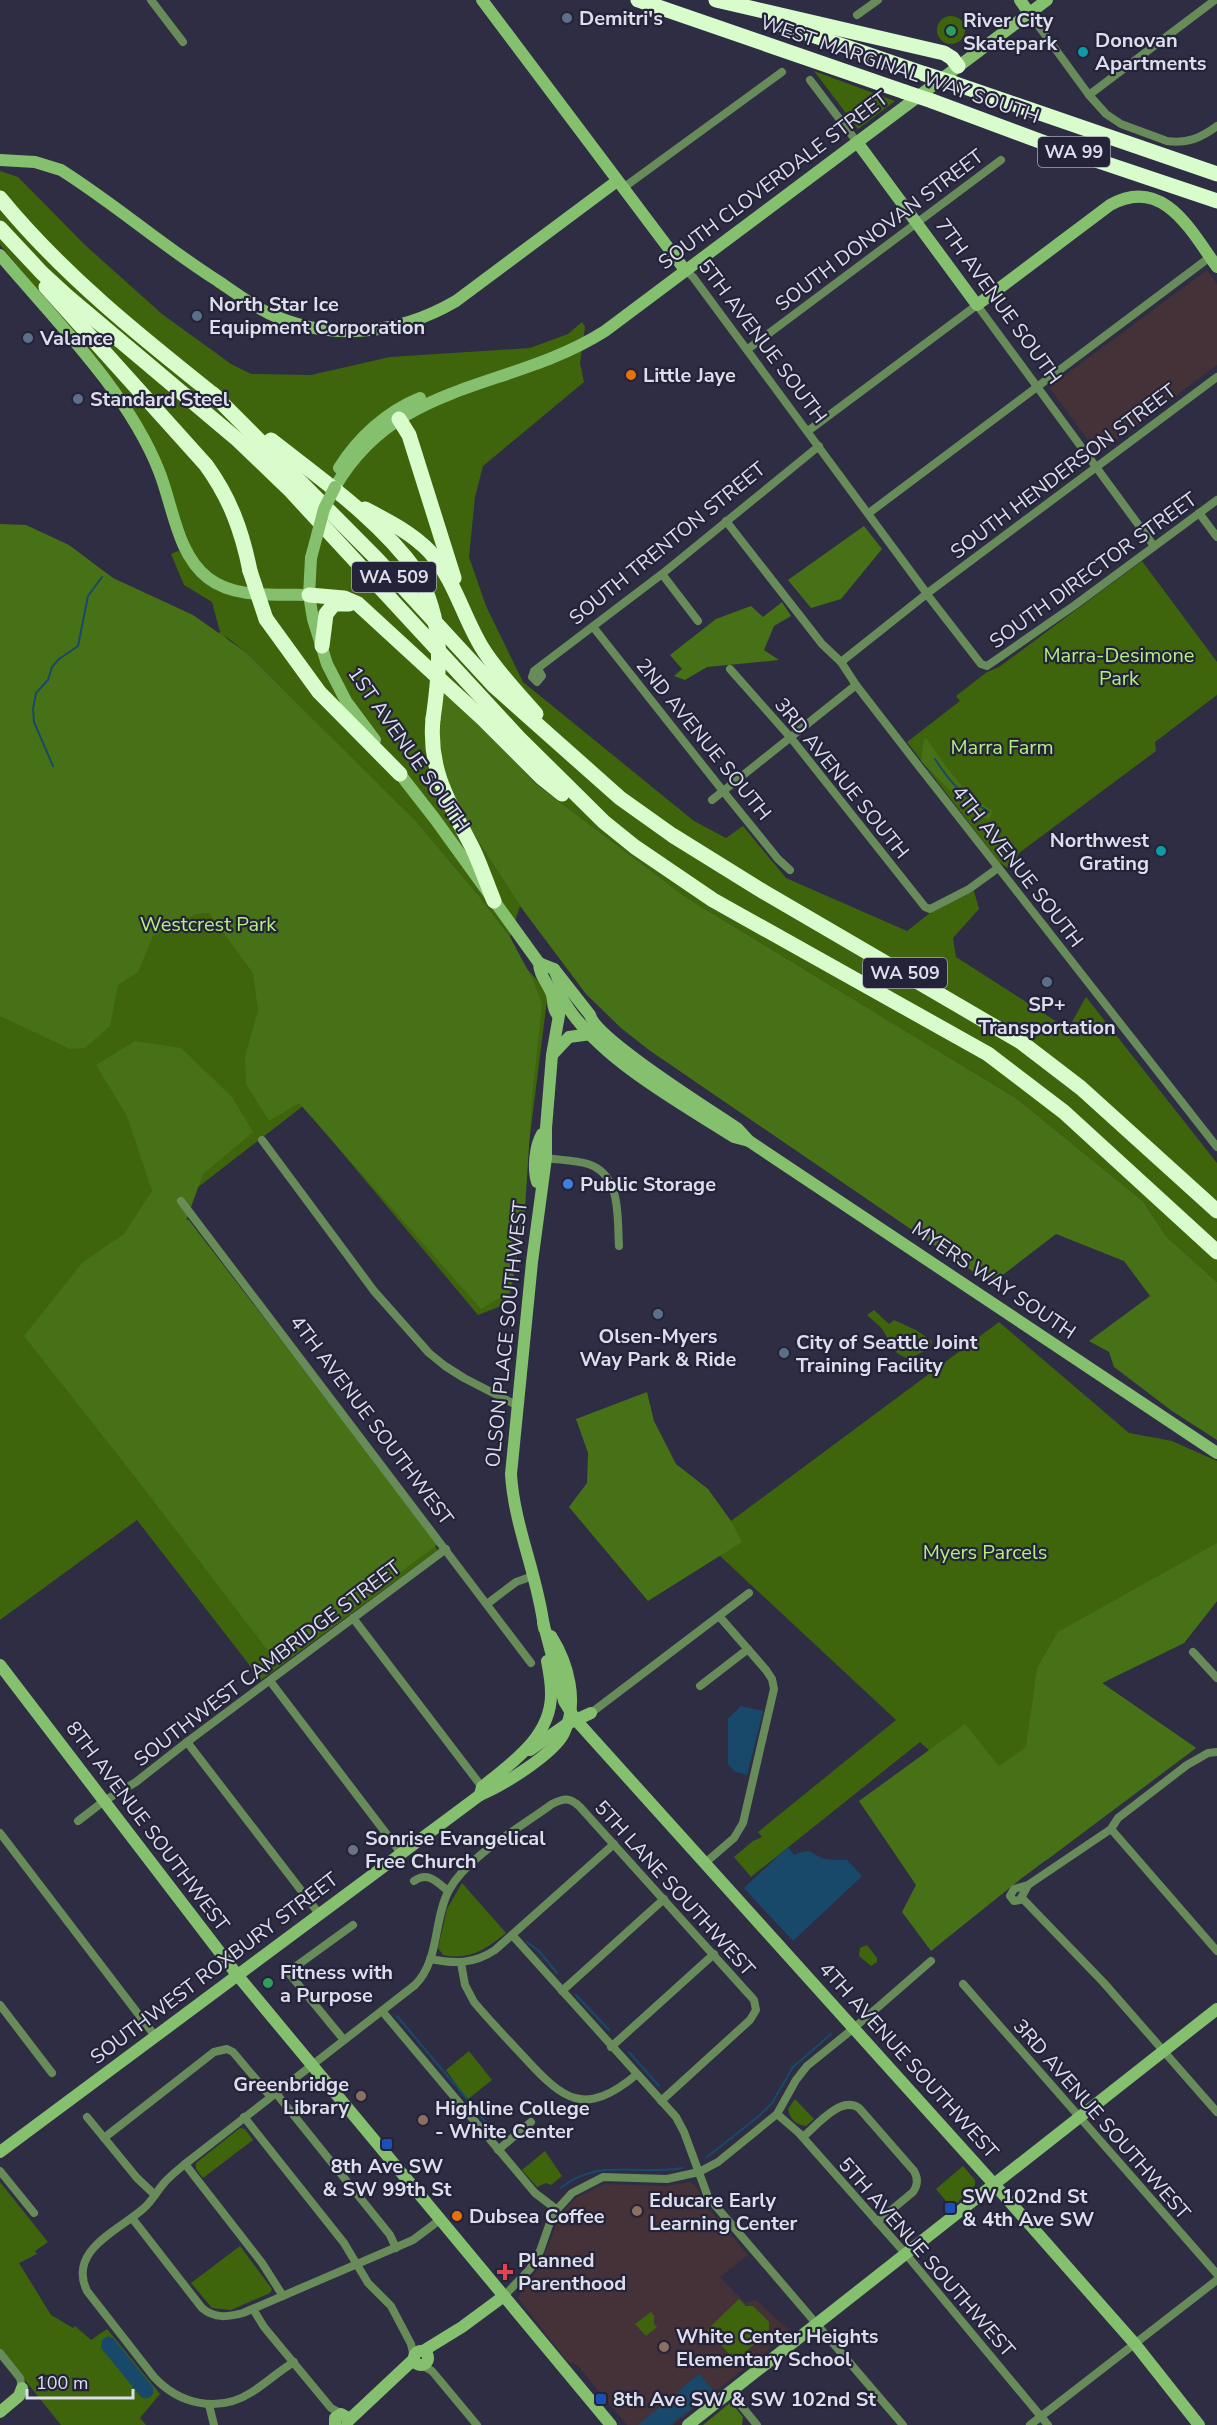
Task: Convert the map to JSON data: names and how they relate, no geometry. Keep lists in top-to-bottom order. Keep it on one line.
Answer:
{"streets":{"highway":["WEST MARGINAL WAY SOUTH","WA 99","WA 509"],"street":["SOUTH CLOVERDALE STREET","SOUTH DONOVAN STREET","7TH AVENUE SOUTH","5TH AVENUE SOUTH","SOUTH HENDERSON STREET","SOUTH TRENTON STREET","SOUTH DIRECTOR STREET","2ND AVENUE SOUTH","1ST AVENUE SOUTH","3RD AVENUE SOUTH","4TH AVENUE SOUTH","MYERS WAY SOUTH","OLSON PLACE SOUTHWEST","4TH AVENUE SOUTHWEST","SOUTHWEST CAMBRIDGE STREET","8TH AVENUE SOUTHWEST","5TH LANE SOUTHWEST","SOUTHWEST ROXBURY STREET","3RD AVENUE SOUTHWEST","5TH AVENUE SOUTHWEST"]},"crossings":[["SOUTH CLOVERDALE STREET","7TH AVENUE SOUTH"],["SOUTH CLOVERDALE STREET","5TH AVENUE SOUTH"],["SOUTH CLOVERDALE STREET","1ST AVENUE SOUTH"],["SOUTH DONOVAN STREET","7TH AVENUE SOUTH"],["SOUTH DONOVAN STREET","5TH AVENUE SOUTH"],["7TH AVENUE SOUTH","SOUTH HENDERSON STREET"],["7TH AVENUE SOUTH","SOUTH DIRECTOR STREET"],["5TH AVENUE SOUTH","SOUTH HENDERSON STREET"],["5TH AVENUE SOUTH","SOUTH TRENTON STREET"],["5TH AVENUE SOUTH","SOUTH DIRECTOR STREET"],["SOUTH HENDERSON STREET","4TH AVENUE SOUTH"],["SOUTH TRENTON STREET","2ND AVENUE SOUTH"],["SOUTH TRENTON STREET","4TH AVENUE SOUTH"],["1ST AVENUE SOUTH","MYERS WAY SOUTH"],["1ST AVENUE SOUTH","OLSON PLACE SOUTHWEST"],["3RD AVENUE SOUTH","4TH AVENUE SOUTH"],["MYERS WAY SOUTH","OLSON PLACE SOUTHWEST"],["OLSON PLACE SOUTHWEST","4TH AVENUE SOUTHWEST"],["OLSON PLACE SOUTHWEST","SOUTHWEST ROXBURY STREET"],["4TH AVENUE SOUTHWEST","SOUTHWEST CAMBRIDGE STREET"],["4TH AVENUE SOUTHWEST","SOUTHWEST ROXBURY STREET"],["SOUTHWEST CAMBRIDGE STREET","8TH AVENUE SOUTHWEST"],["8TH AVENUE SOUTHWEST","SOUTHWEST ROXBURY STREET"]],"parks":["Marra-Desimone Park","Marra Farm","Westcrest Park","Myers Parcels"],"places":{"other":["Demitri's","River City Skatepark","Donovan Apartments","North Star Ice Equipment Corporation","Valance","Little Jaye","Standard Steel","Northwest Grating","SP+ Transportation","Public Storage","Olsen-Myers Way Park & Ride","City of Seattle Joint Training Facility","Sonrise Evangelical Free Church","Fitness with a Purpose","Greenbridge Library","Highline College - White Center","Educare Early Learning Center","Dubsea Coffee","White Center Heights Elementary School"],"transit":["8th Ave SW & SW 99th St","SW 102nd St & 4th Ave SW","8th Ave SW & SW 102nd St"],"health":["Planned Parenthood"]},"scale_bar":"100 m"}
